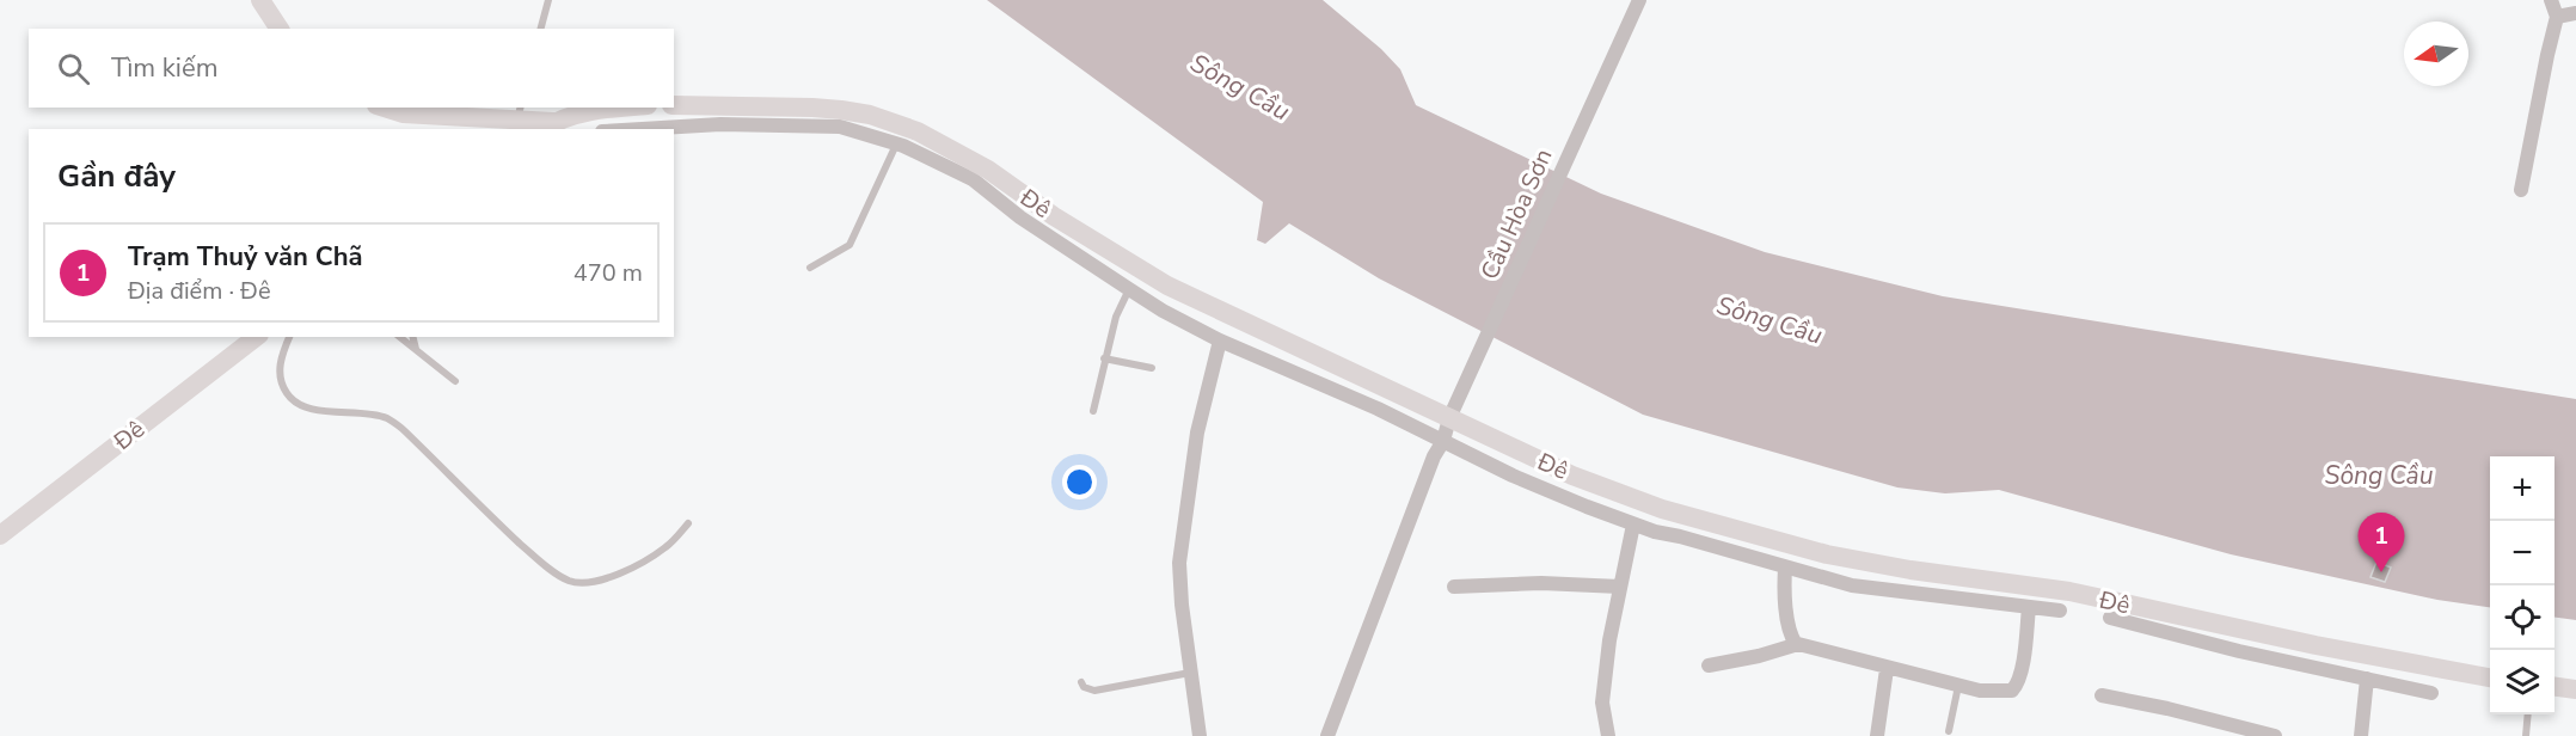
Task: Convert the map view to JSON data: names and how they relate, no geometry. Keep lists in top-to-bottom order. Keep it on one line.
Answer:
{"streets":{"main road":["Đê"],"street":["Cầu Hòa Sơn"]},"crossings":[["Đê","Cầu Hòa Sơn"]],"water":["Sông Cầu"],"north":"left","page":{"search":"Tìm kiếm","heading":"Gần đây","list":[{"mark":"1","name":"Trạm Thuỷ văn Chã","note":"Địa điểm · Đê","value":"470 m"}],"map_buttons":["+","−"],"pins":"1"}}
